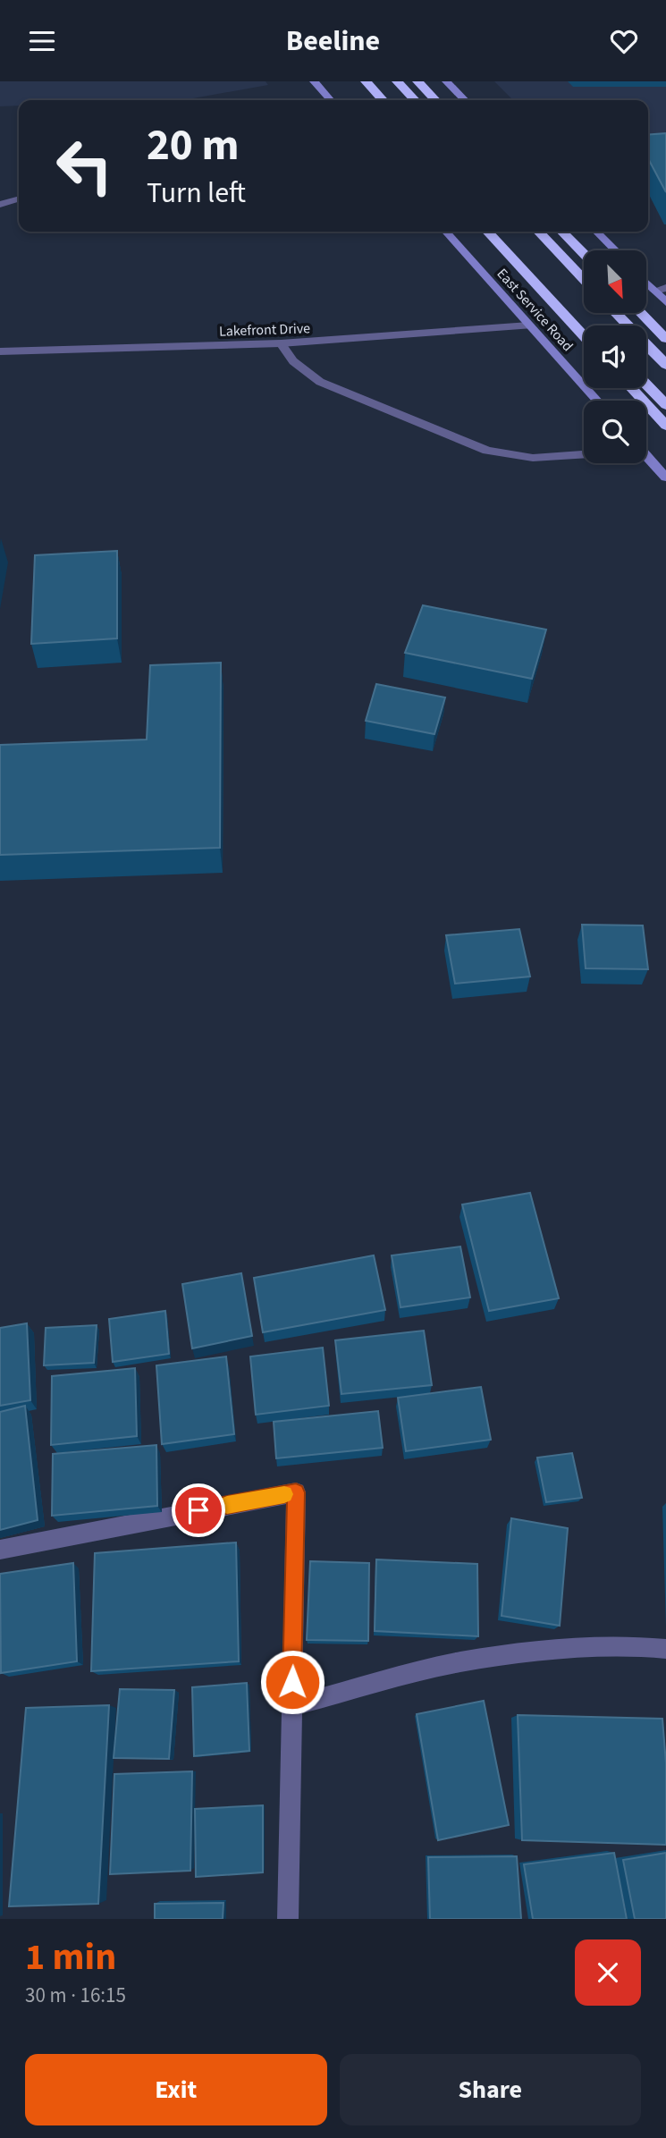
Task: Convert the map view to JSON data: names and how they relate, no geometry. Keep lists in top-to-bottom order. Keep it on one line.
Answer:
{"streets":{"main road":["East Service Road"],"street":["Lakefront Drive"]},"crossings":[["East Service Road","Lakefront Drive"]],"north":"bottom right","page":{"header":"Beeline","turn":["20 m","Turn left"],"heading":["1 min","30 m · 16:15"],"buttons":["Exit","Share"]}}
